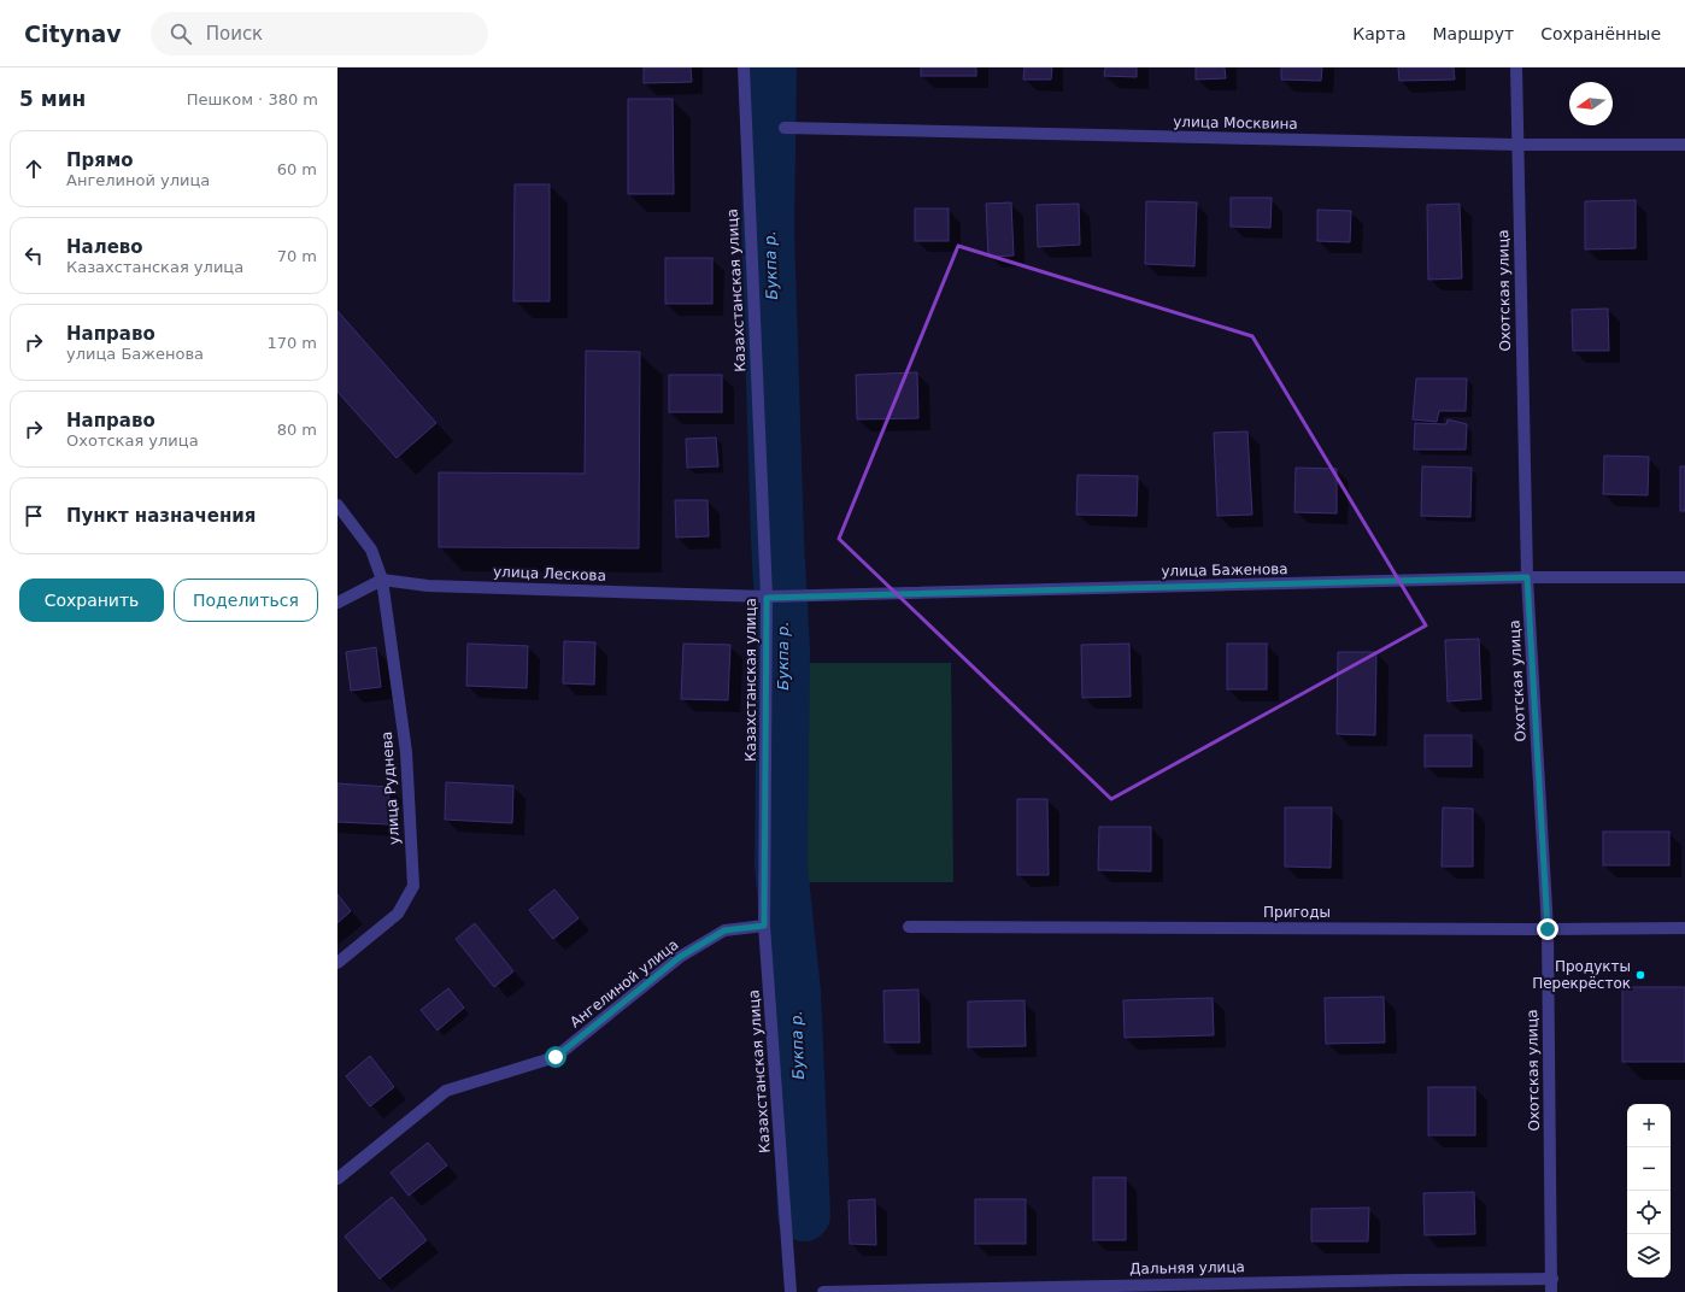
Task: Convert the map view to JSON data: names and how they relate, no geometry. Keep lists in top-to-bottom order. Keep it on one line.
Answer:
{"streets":{"street":["улица Москвина","Казахстанская улица","Охотская улица","улица Баженова","улица Лескова","улица Руднева","Пригоды","Ангелиной улица","Дальняя улица"]},"crossings":[["улица Москвина","Охотская улица"],["Казахстанская улица","улица Баженова"],["Казахстанская улица","улица Лескова"],["Казахстанская улица","Ангелиной улица"],["Охотская улица","улица Баженова"],["Охотская улица","Пригоды"],["Охотская улица","Дальняя улица"],["улица Баженова","улица Лескова"],["улица Лескова","улица Руднева"]],"water":["Букпа р."],"places":["Продукты Перекрёсток"],"north":"left","page":{"header":"Citynav","search":"Поиск","nav":["Карта","Маршрут","Сохранённые"],"heading":["5 мин","Пешком · 380 m"],"list":[["Прямо","Ангелиной улица","60 m"],["Налево","Казахстанская улица","70 m"],["Направо","улица Баженова","170 m"],["Направо","Охотская улица","80 m"],"Пункт назначения"],"buttons":["Сохранить","Поделиться"],"map_buttons":["+","−"]}}
